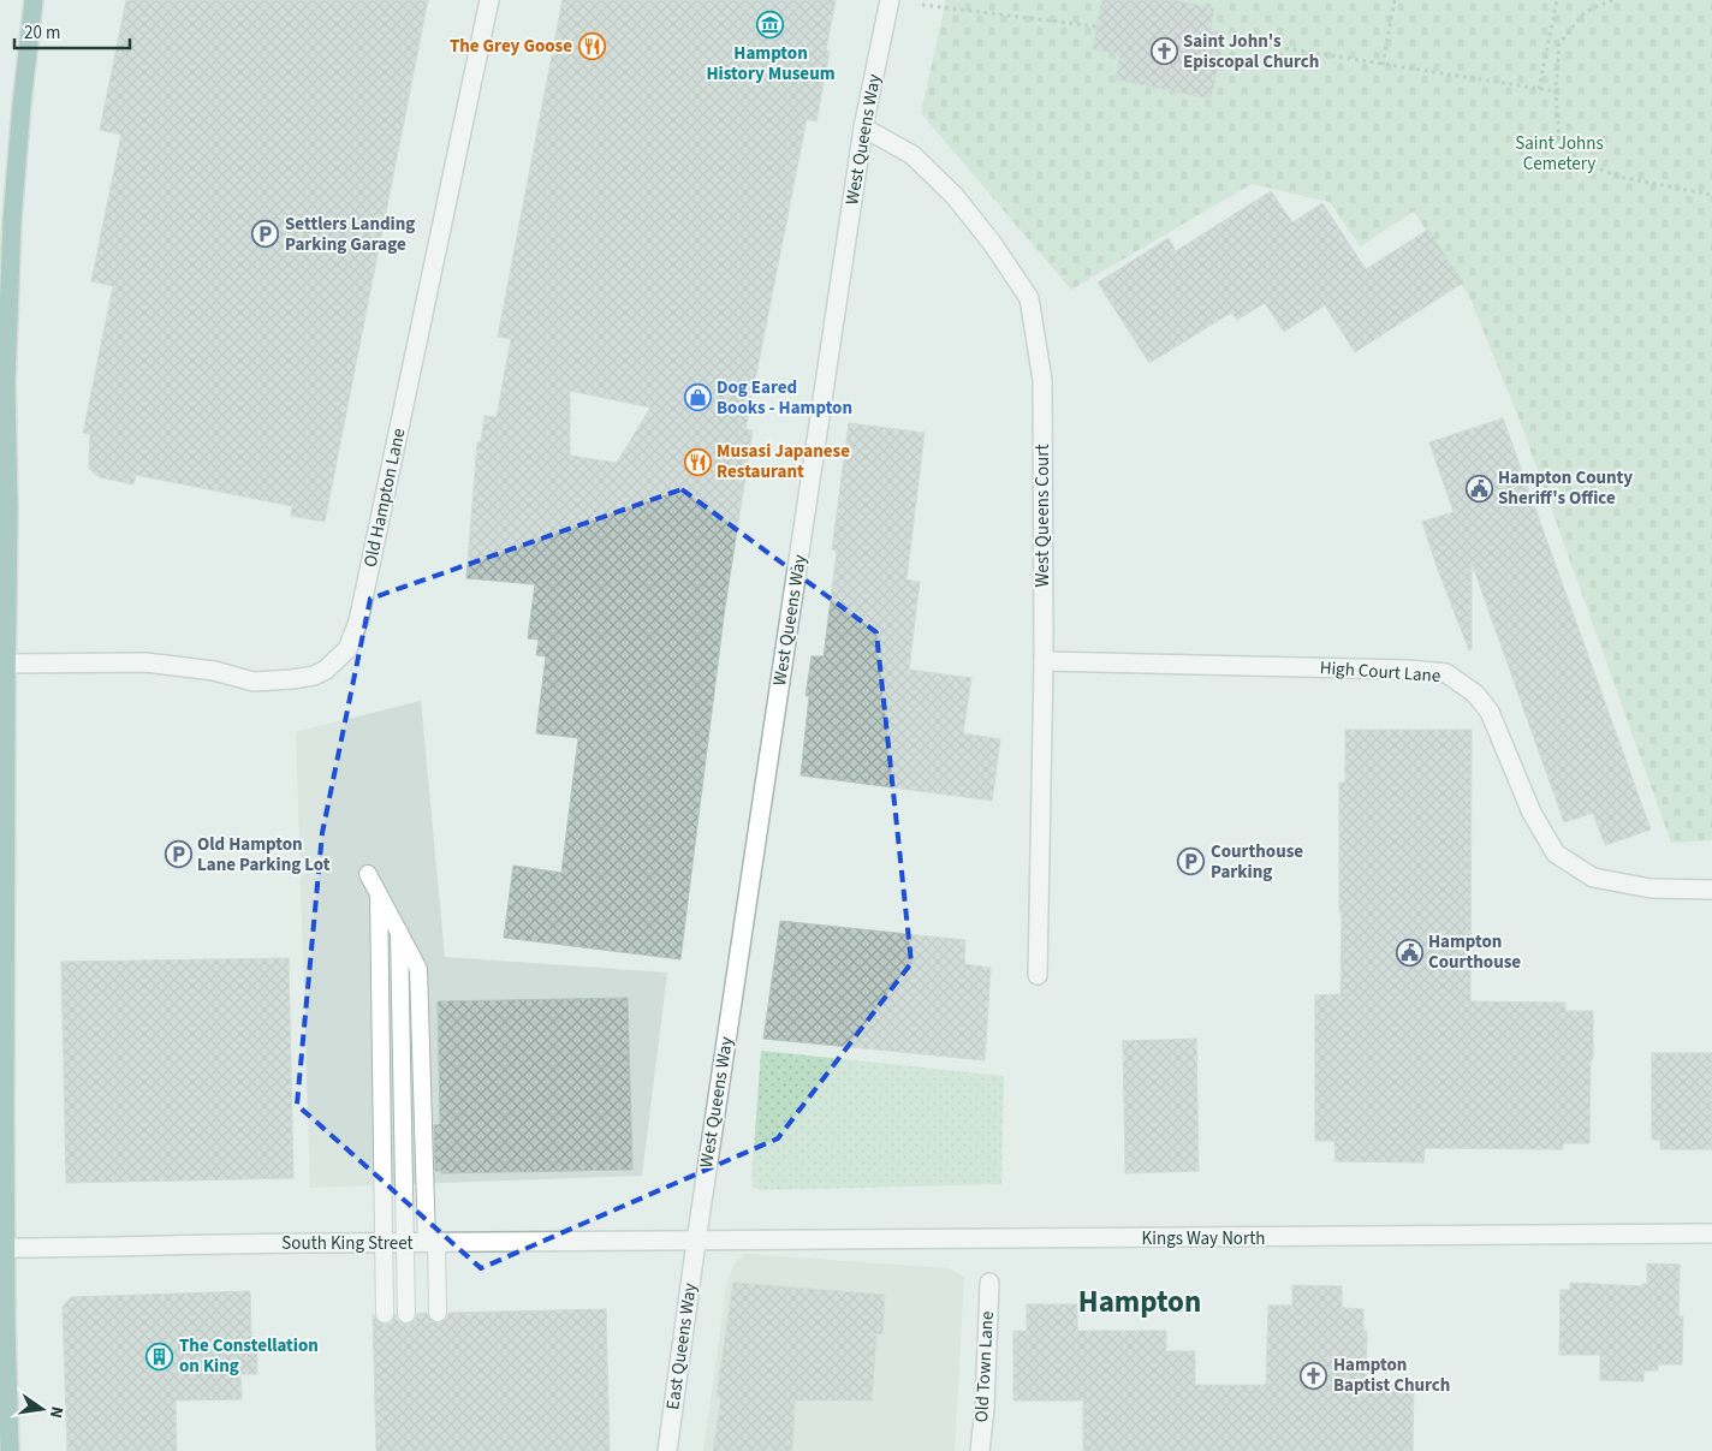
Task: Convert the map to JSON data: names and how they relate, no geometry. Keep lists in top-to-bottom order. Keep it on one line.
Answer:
{"streets":{"street":["West Queens Way","Old Hampton Lane","West Queens Court","High Court Lane","Kings Way North","South King Street","East Queens Way","Old Town Lane"]},"crossings":[["West Queens Way","West Queens Court"],["West Queens Way","Kings Way North"],["West Queens Way","South King Street"],["West Queens Way","East Queens Way"],["West Queens Court","High Court Lane"],["Kings Way North","South King Street"],["Kings Way North","East Queens Way"],["South King Street","East Queens Way"]],"districts":["Hampton"],"parks":["Saint Johns Cemetery"],"places":{"museum":["Hampton History Museum"],"restaurant":["The Grey Goose","Musasi Japanese Restaurant"],"church":["Saint John's Episcopal Church","Hampton Baptist Church"],"parking":["Settlers Landing Parking Garage","Old Hampton Lane Parking Lot","Courthouse Parking"],"shop":["Dog Eared Books - Hampton"],"public building":["Hampton County Sheriff's Office","Hampton Courthouse"],"building":["The Constellation on King"]},"scale_bar":"20 m","north":"right"}
